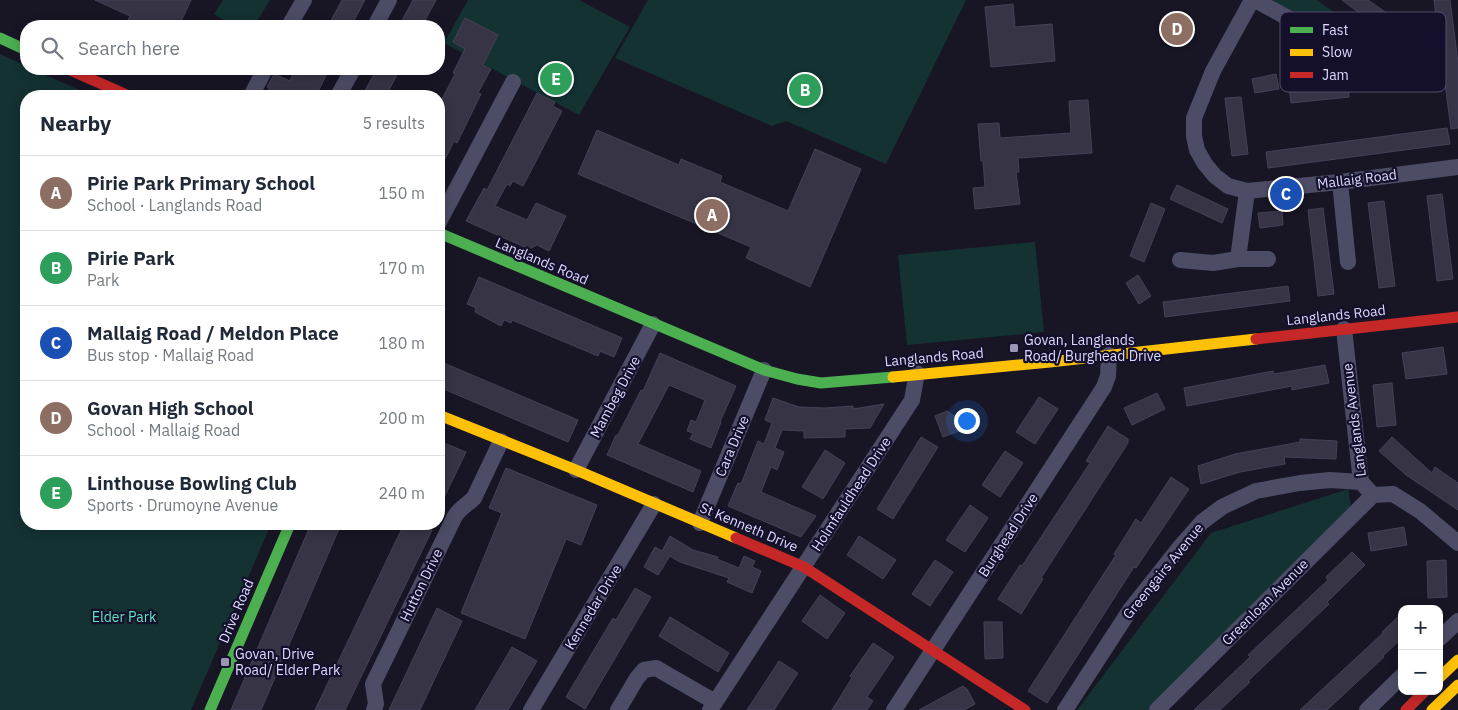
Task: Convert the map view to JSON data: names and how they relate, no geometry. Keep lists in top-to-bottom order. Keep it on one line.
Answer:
{"streets":{"street":["Mallaig Road","Langlands Road","Mambeg Drive","Langlands Avenue","Cara Drive","Holmfauldhead Drive","St Kenneth Drive","Burghead Drive","Greengairs Avenue","Hutton Drive","Greenloan Avenue","Kennedar Drive","Drive Road"]},"crossings":[["Langlands Road","Mambeg Drive"],["Langlands Road","Langlands Avenue"],["Langlands Road","Cara Drive"],["Langlands Road","Holmfauldhead Drive"],["Langlands Road","Burghead Drive"],["Mambeg Drive","St Kenneth Drive"],["Langlands Avenue","Greengairs Avenue"],["Langlands Avenue","Greenloan Avenue"],["Cara Drive","St Kenneth Drive"],["Holmfauldhead Drive","St Kenneth Drive"],["St Kenneth Drive","Burghead Drive"],["St Kenneth Drive","Hutton Drive"],["St Kenneth Drive","Kennedar Drive"]],"parks":["Elder Park"],"places":{"transit":["Govan, Langlands Road/ Burghead Drive","Govan, Drive Road/ Elder Park"]},"legend":["Fast","Slow","Jam"],"page":{"pins":["D","E","B","C","A"],"search":"Search here","heading":["Nearby","5 results"],"list":[{"mark":"A","name":"Pirie Park Primary School","note":"School · Langlands Road","value":"150 m"},{"mark":"B","name":"Pirie Park","note":"Park","value":"170 m"},{"mark":"C","name":"Mallaig Road / Meldon Place","note":"Bus stop · Mallaig Road","value":"180 m"},{"mark":"D","name":"Govan High School","note":"School · Mallaig Road","value":"200 m"},{"mark":"E","name":"Linthouse Bowling Club","note":"Sports · Drumoyne Avenue","value":"240 m"}],"map_buttons":["+","−"]}}
